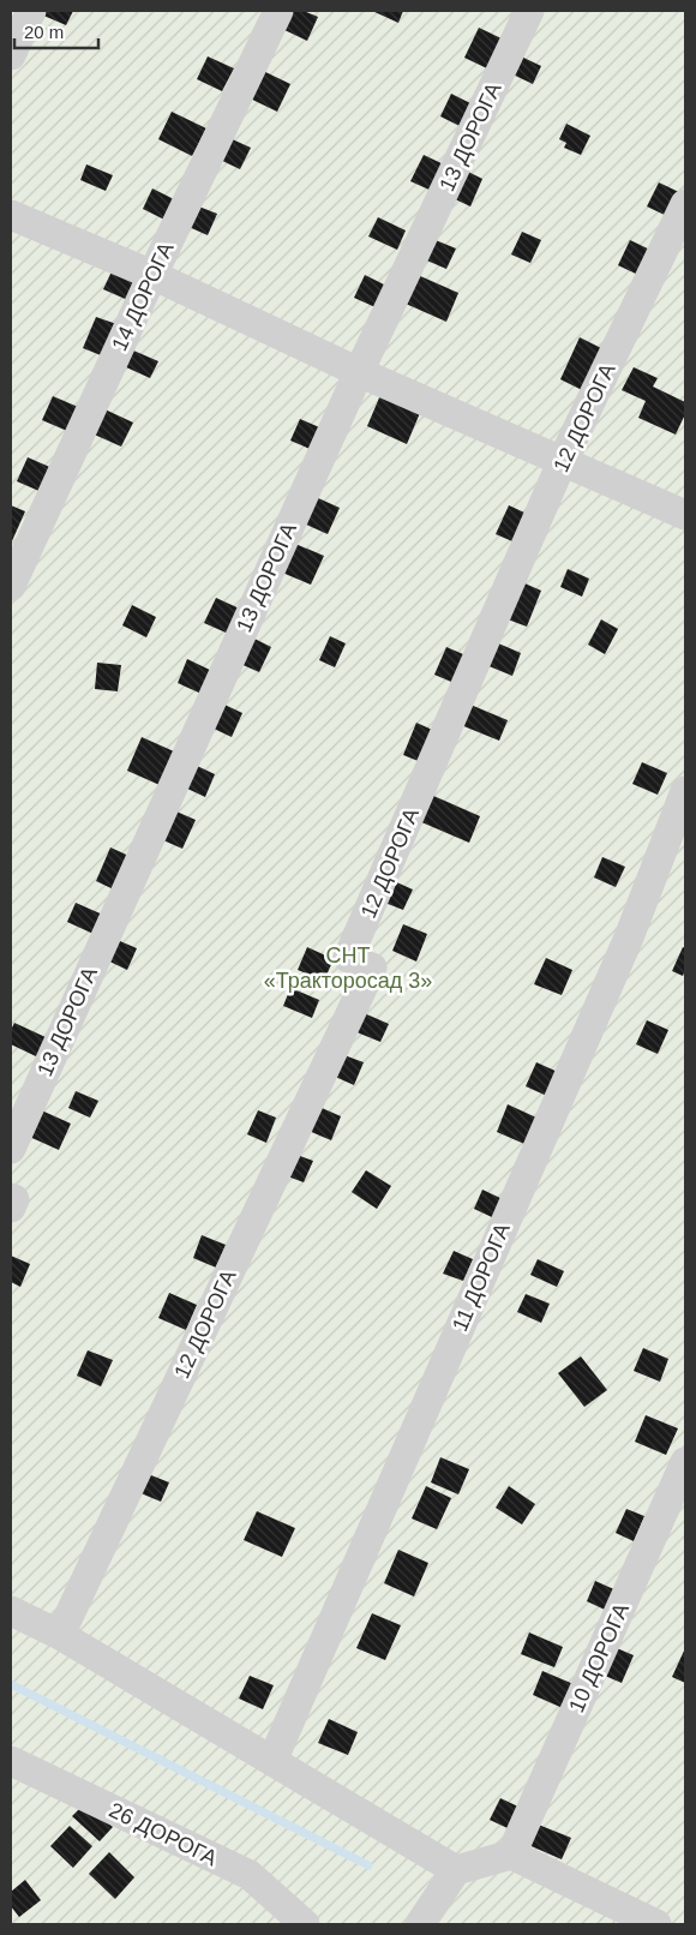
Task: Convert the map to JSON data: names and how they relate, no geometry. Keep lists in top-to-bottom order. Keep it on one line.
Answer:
{"streets":{"street":["13 ДОРОГА","14 ДОРОГА","12 ДОРОГА","11 ДОРОГА","10 ДОРОГА","26 ДОРОГА"]},"parks":["СНТ «Тракторосад 3»"],"scale_bar":"20 m"}
